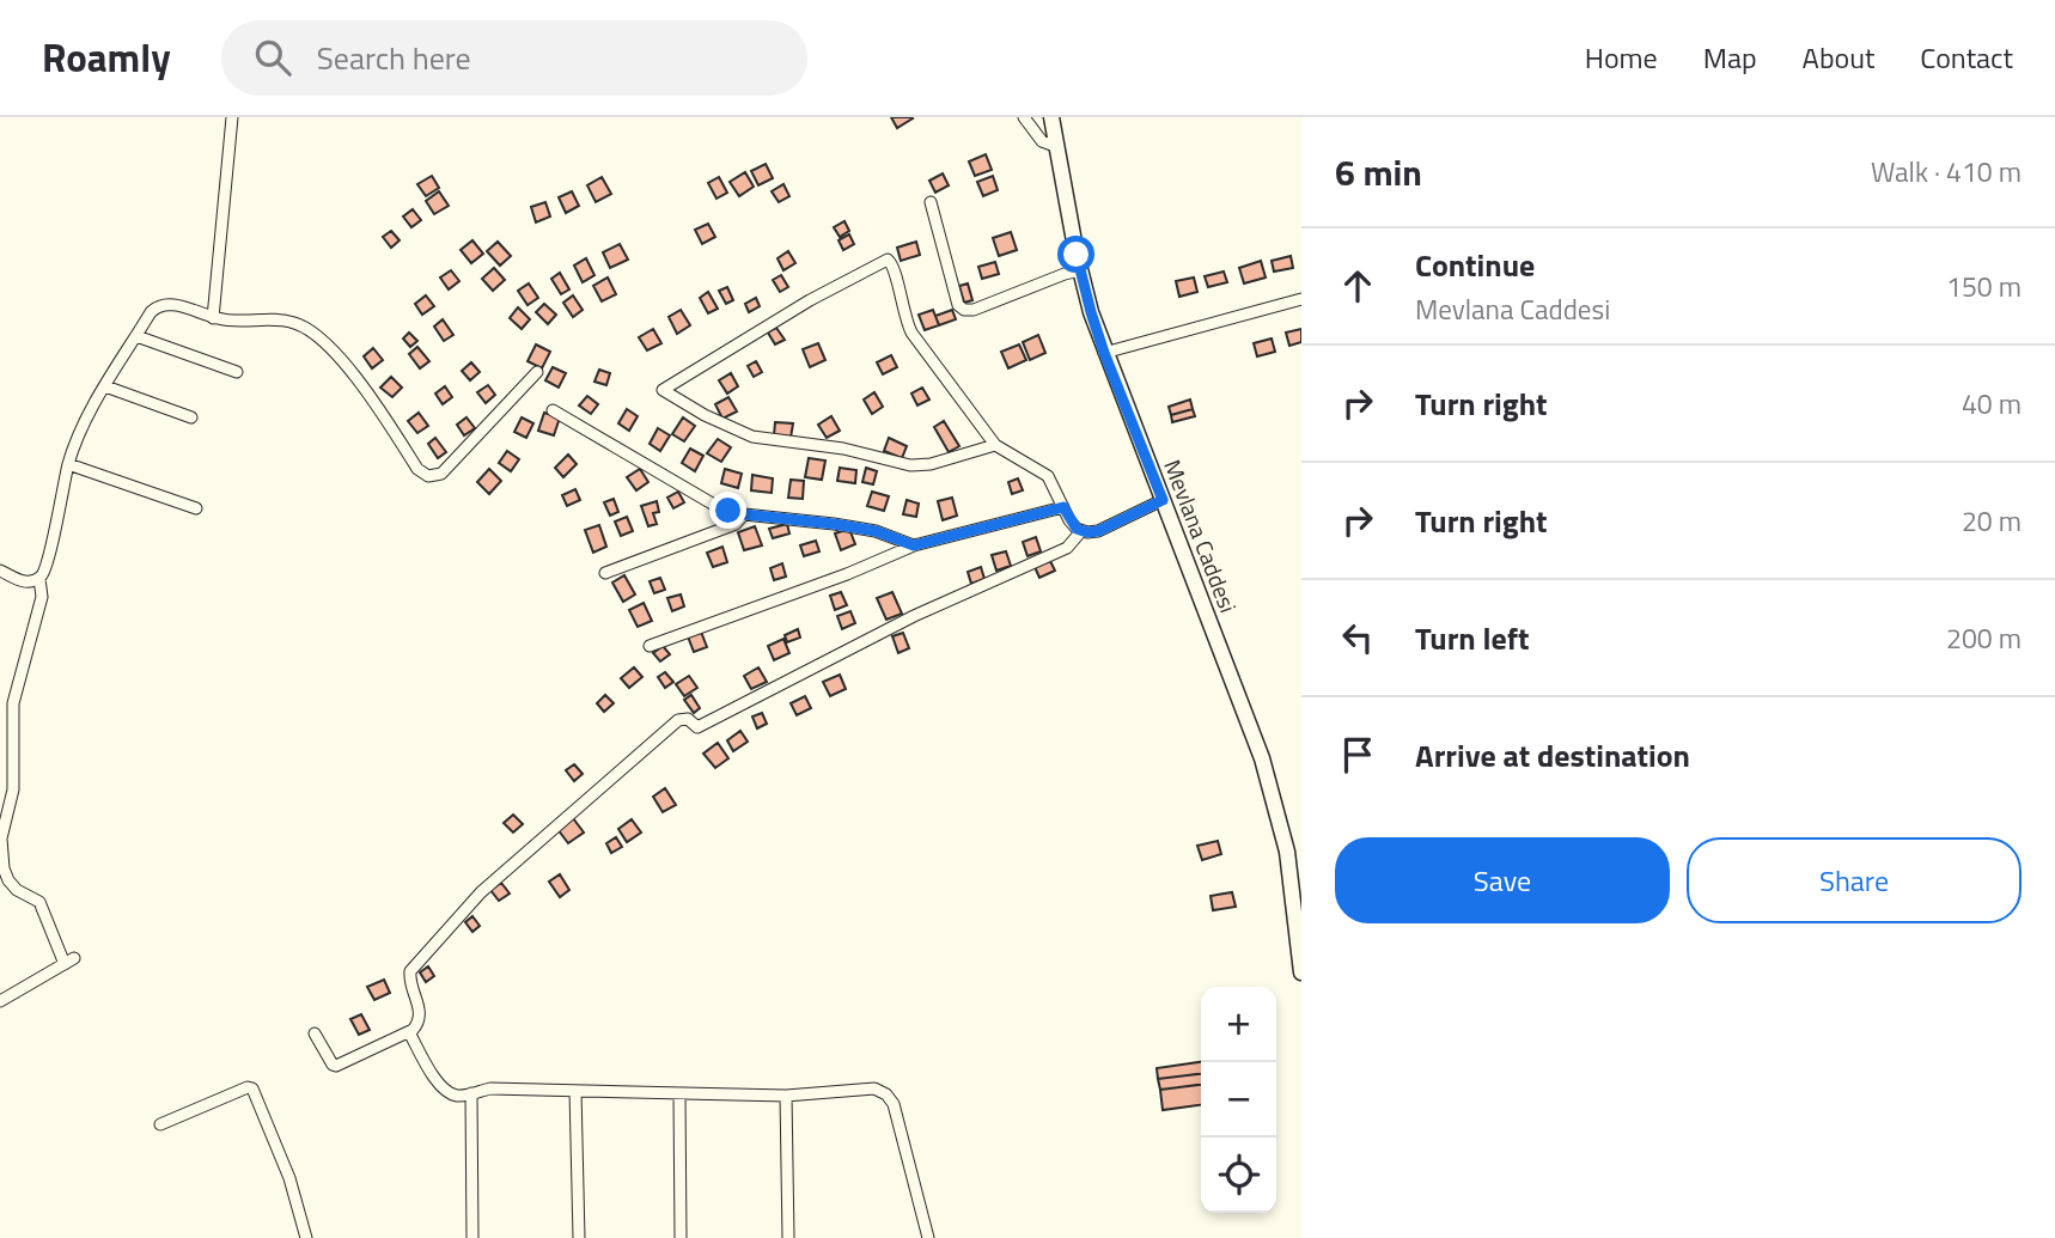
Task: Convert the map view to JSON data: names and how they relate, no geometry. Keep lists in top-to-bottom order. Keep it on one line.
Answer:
{"streets":{"street":["Mevlana Caddesi"]},"page":{"header":"Roamly","search":"Search here","nav":["Home","Map","About","Contact"],"heading":["6 min","Walk · 410 m"],"list":[["Continue","Mevlana Caddesi","150 m"],["Turn right","40 m"],["Turn right","20 m"],["Turn left","200 m"],"Arrive at destination"],"buttons":["Save","Share"],"map_buttons":["+","−"]}}
